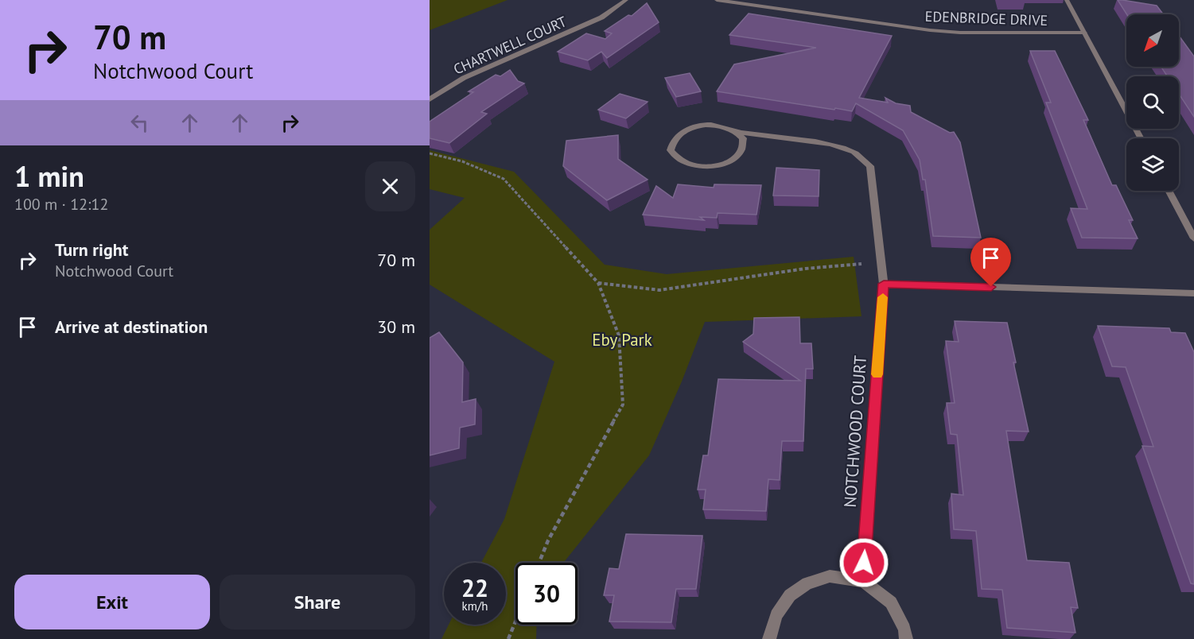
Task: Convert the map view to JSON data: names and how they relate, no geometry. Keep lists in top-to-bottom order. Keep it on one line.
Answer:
{"streets":{"street":["EDENBRIDGE DRIVE","CHARTWELL COURT","NOTCHWOOD COURT"]},"parks":["Eby Park"],"north":"bottom left","page":{"turn":["70 m","Notchwood Court"],"heading":["1 min","100 m · 12:12"],"list":[{"name":"Turn right","note":"Notchwood Court","value":"70 m"},{"name":"Arrive at destination","value":"30 m"}],"speed":"22 km/h","limit":"30","buttons":["Exit","Share"]}}
